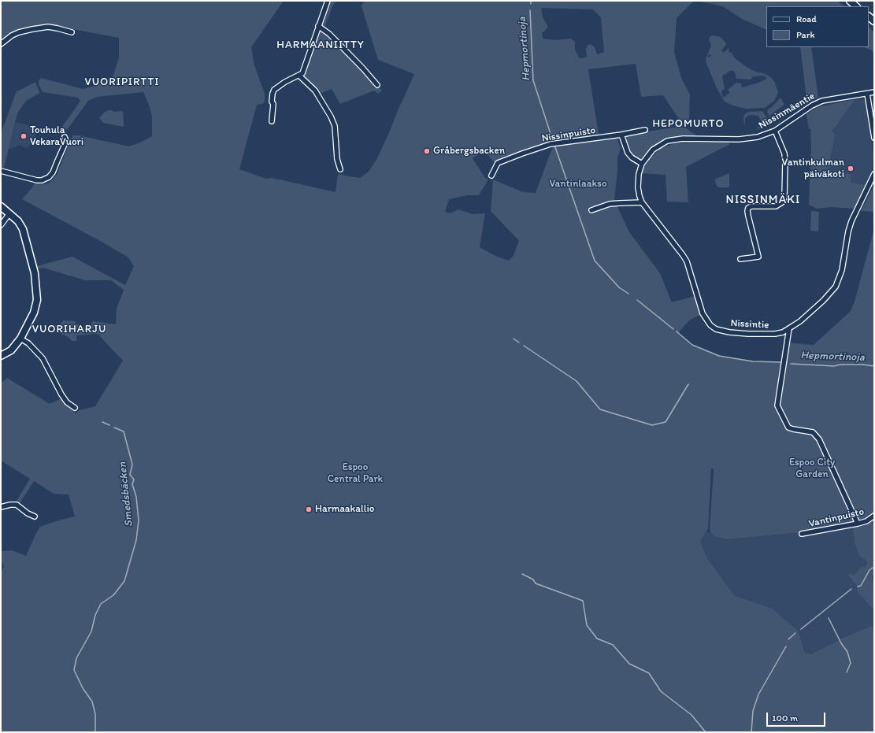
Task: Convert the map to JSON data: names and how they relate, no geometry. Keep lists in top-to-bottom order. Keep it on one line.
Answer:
{"streets":{"street":["Nissinmäentie","Nissinpuisto","Nissintie","Vantinpuisto"]},"crossings":[["Nissinmäentie","Nissintie"]],"districts":["HARMAANIITTY","VUORIPIRTTI","HEPOMURTO","NISSINMÄKI","VUORIHARJU"],"water":["Hepmortinoja","Smedsbäcken"],"parks":["Vantinlaakso","Espoo City Garden","Espoo Central Park"],"places":["Touhula VekaraVuori","Gråbergsbacken","Vantinkulman päiväkoti","Harmaakallio"],"legend":["Road","Park"],"scale_bar":"100 m"}
